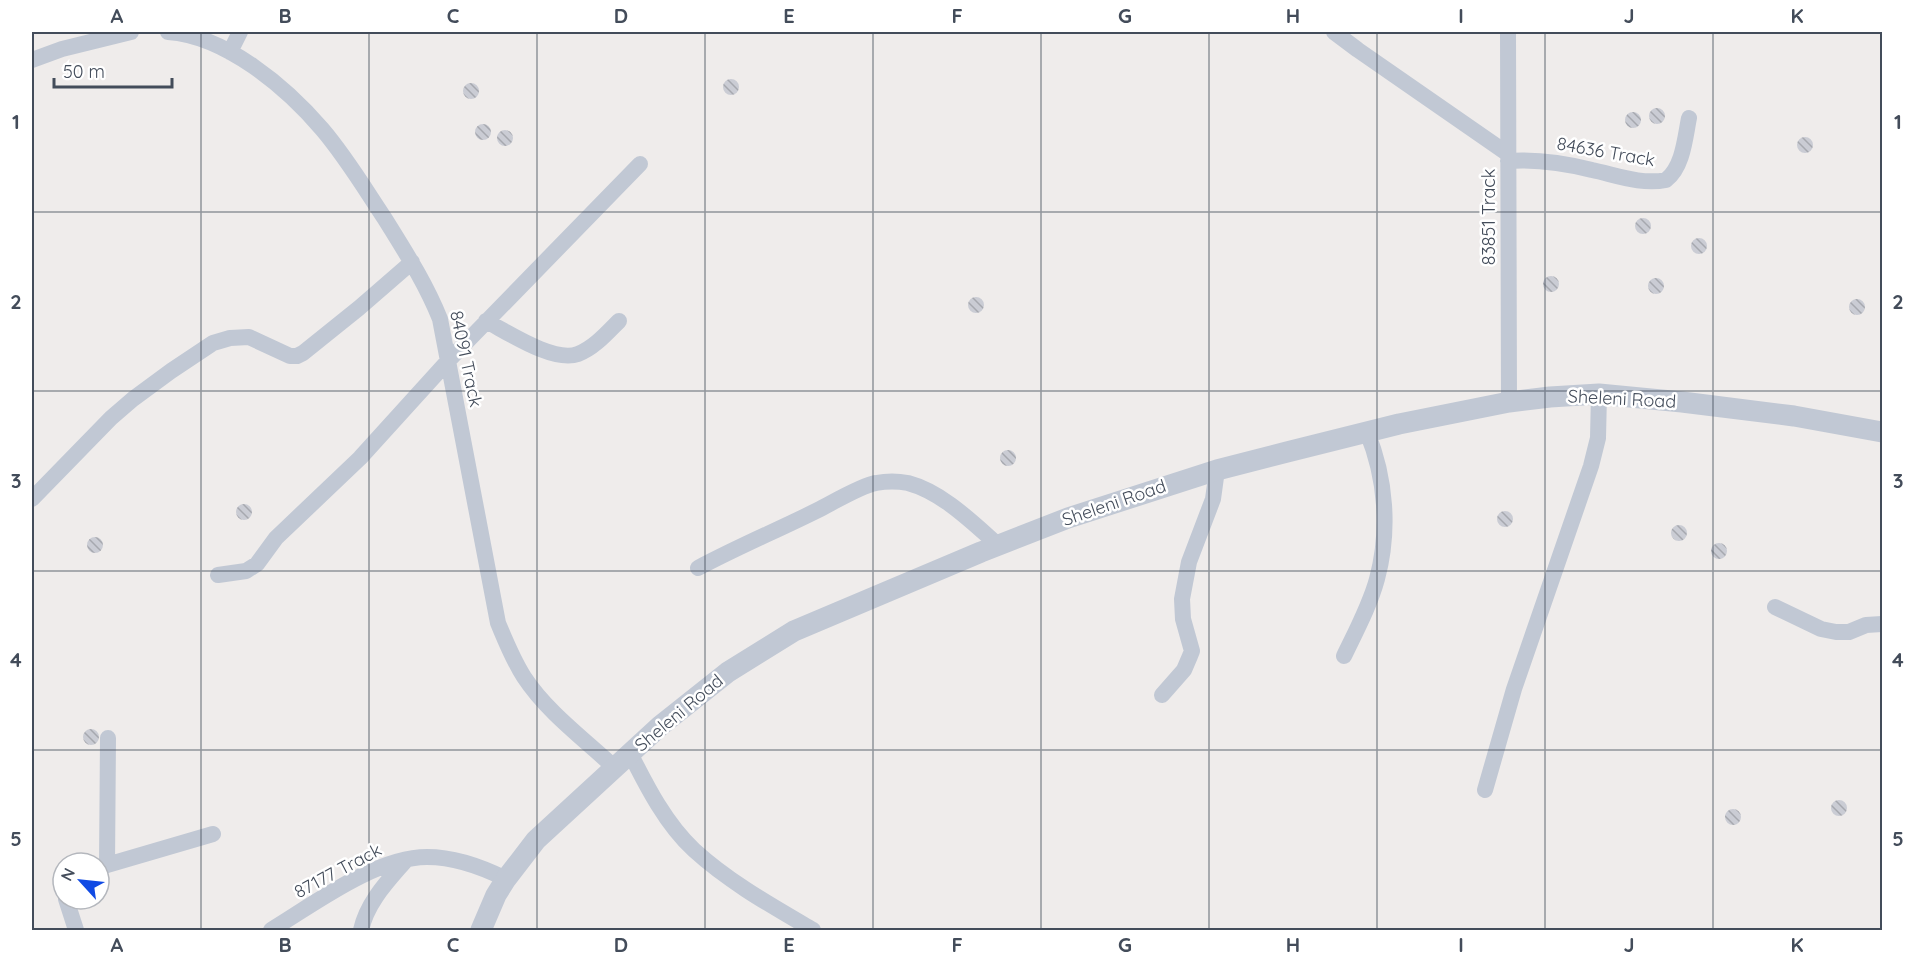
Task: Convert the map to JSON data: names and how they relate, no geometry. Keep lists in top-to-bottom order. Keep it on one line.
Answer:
{"streets":{"street":["84636 Track","83851 Track","84091 Track","Sheleni Road","87177 Track"]},"crossings":[["84636 Track","83851 Track"],["83851 Track","Sheleni Road"],["84091 Track","Sheleni Road"],["Sheleni Road","87177 Track"]],"scale_bar":"50 m","north":"top left","grid":{"columns":["A","B","C","D","E","F","G","H","I","J","K"],"rows":["1","2","3","4","5"]}}
